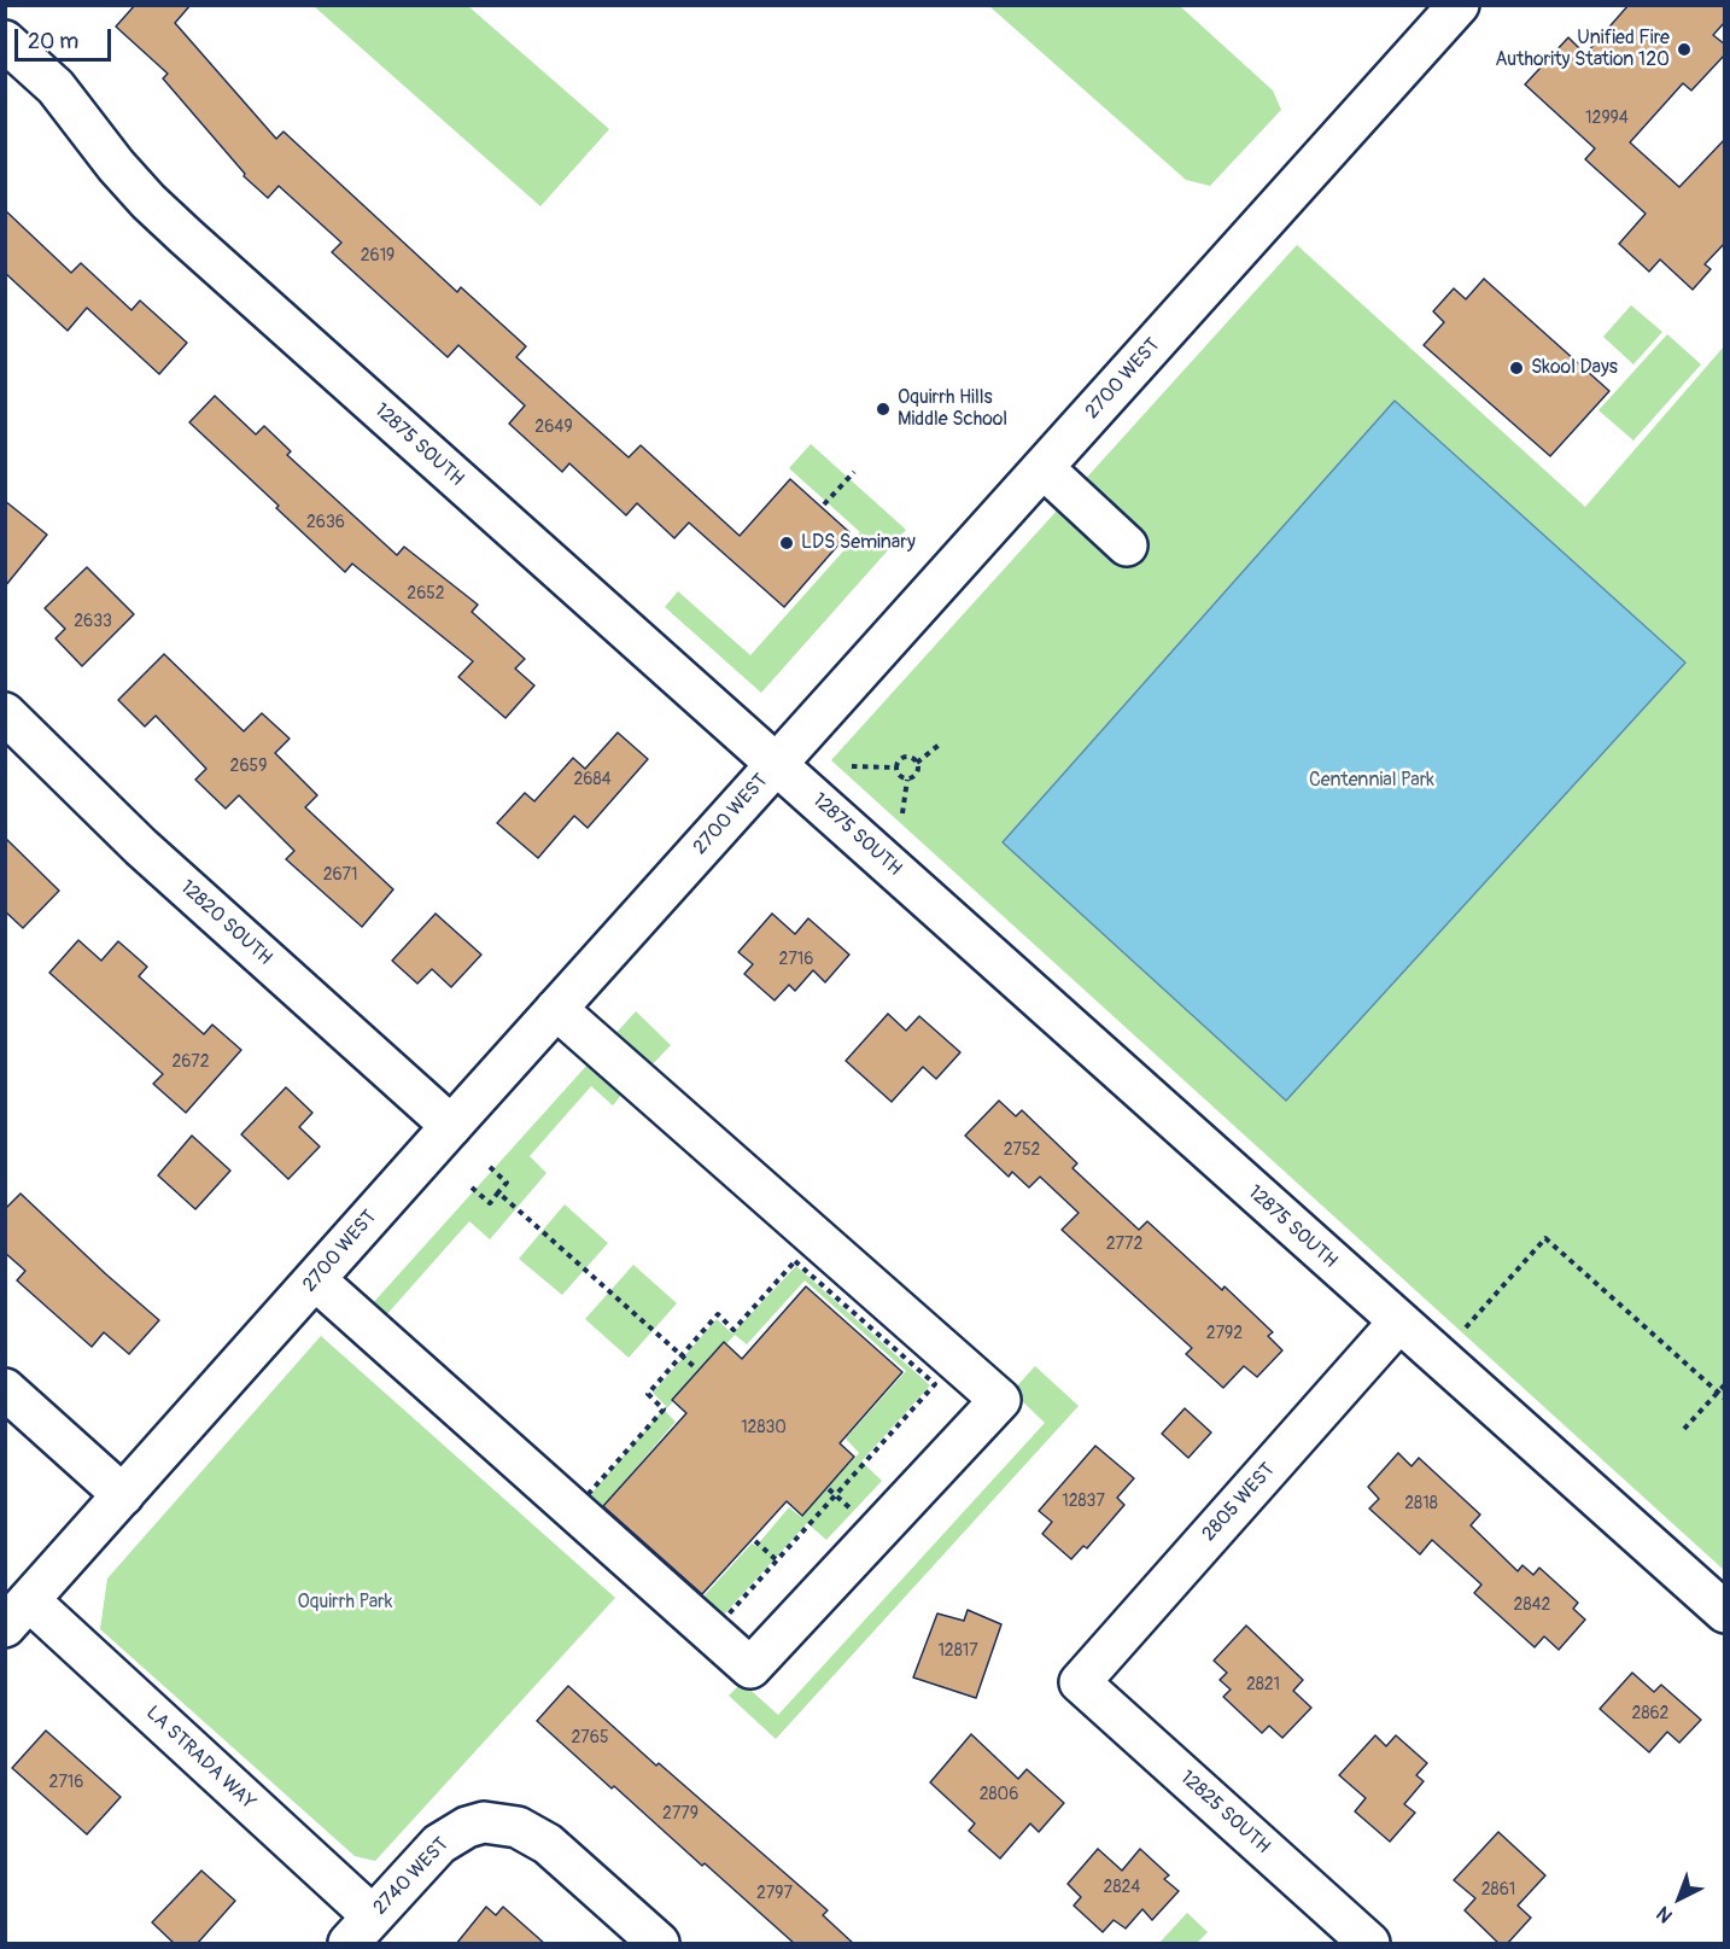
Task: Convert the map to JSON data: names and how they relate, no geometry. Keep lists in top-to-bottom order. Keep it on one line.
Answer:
{"streets":{"street":["2700 WEST","12875 SOUTH","12820 SOUTH","2805 WEST","LA STRADA WAY","12825 SOUTH","2740 WEST"]},"crossings":[["2700 WEST","12875 SOUTH"],["2700 WEST","12820 SOUTH"],["2700 WEST","LA STRADA WAY"],["12875 SOUTH","2805 WEST"],["2805 WEST","12825 SOUTH"],["LA STRADA WAY","2740 WEST"]],"parks":["Centennial Park","Oquirrh Park"],"places":["Unified Fire Authority Station 120","Skool Days","Oquirrh Hills Middle School","LDS Seminary"],"house_numbers":["12994","2619","2649","2636","2652","2633","2659","2684","2671","2716","2672","2752","2772","2792","12830","12837","2818","2842","12817","2821","2862","2765","2716","2806","2779","2824","2861","2797"],"scale_bar":"20 m","north":"bottom left"}
